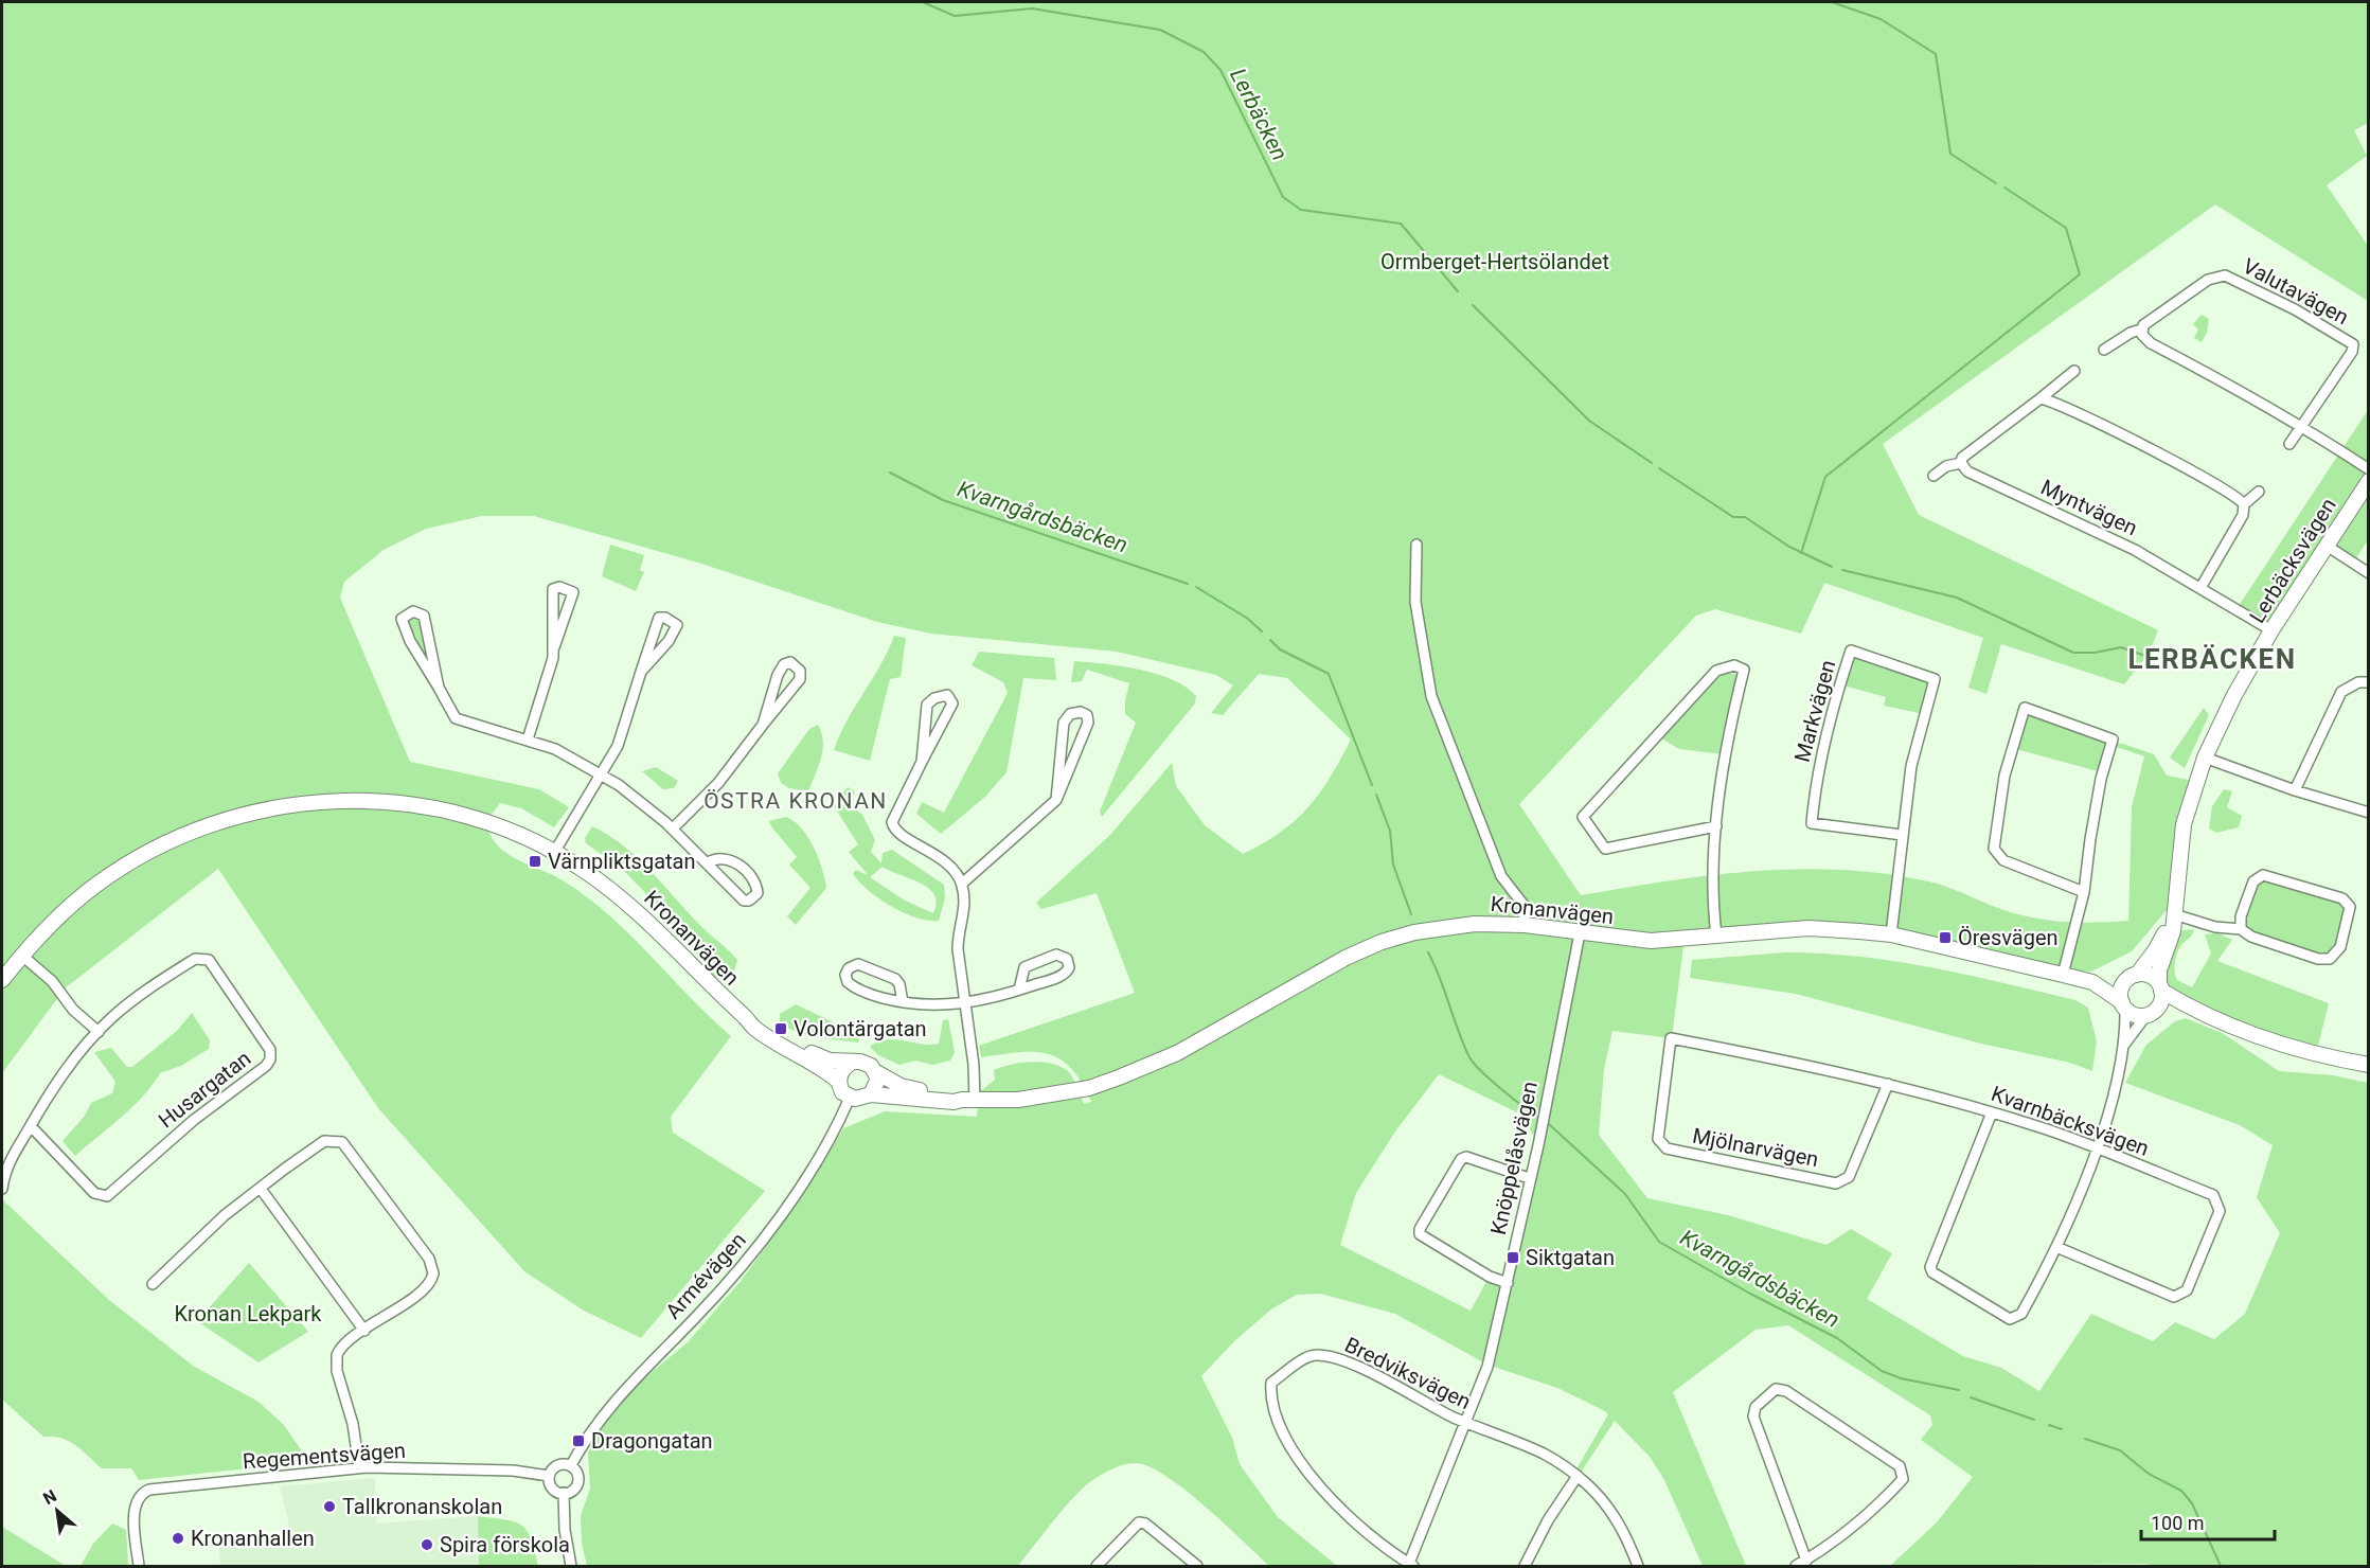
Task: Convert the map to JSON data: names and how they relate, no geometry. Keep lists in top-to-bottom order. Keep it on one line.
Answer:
{"streets":{"street":["Valutavägen","Myntvägen","Lerbäcksvägen","Markvägen","Kronanvägen","Husargatan","Kvarnbäcksvägen","Mjölnarvägen","Knöppelåsvägen","Armévägen","Bredviksvägen","Regementsvägen"]},"crossings":[["Myntvägen","Lerbäcksvägen"],["Lerbäcksvägen","Kronanvägen"],["Markvägen","Kronanvägen"],["Kronanvägen","Knöppelåsvägen"],["Kronanvägen","Armévägen"],["Kvarnbäcksvägen","Mjölnarvägen"],["Knöppelåsvägen","Bredviksvägen"],["Armévägen","Regementsvägen"]],"districts":["LERBÄCKEN","ÖSTRA KRONAN"],"water":["Lerbäcken","Kvarngårdsbäcken"],"parks":["Ormberget-Hertsölandet","Kronan Lekpark"],"places":{"transit":["Värnpliktsgatan","Öresvägen","Volontärgatan","Siktgatan","Dragongatan"],"other":["Tallkronanskolan","Kronanhallen","Spira förskola"]},"scale_bar":"100 m","north":"top left"}
